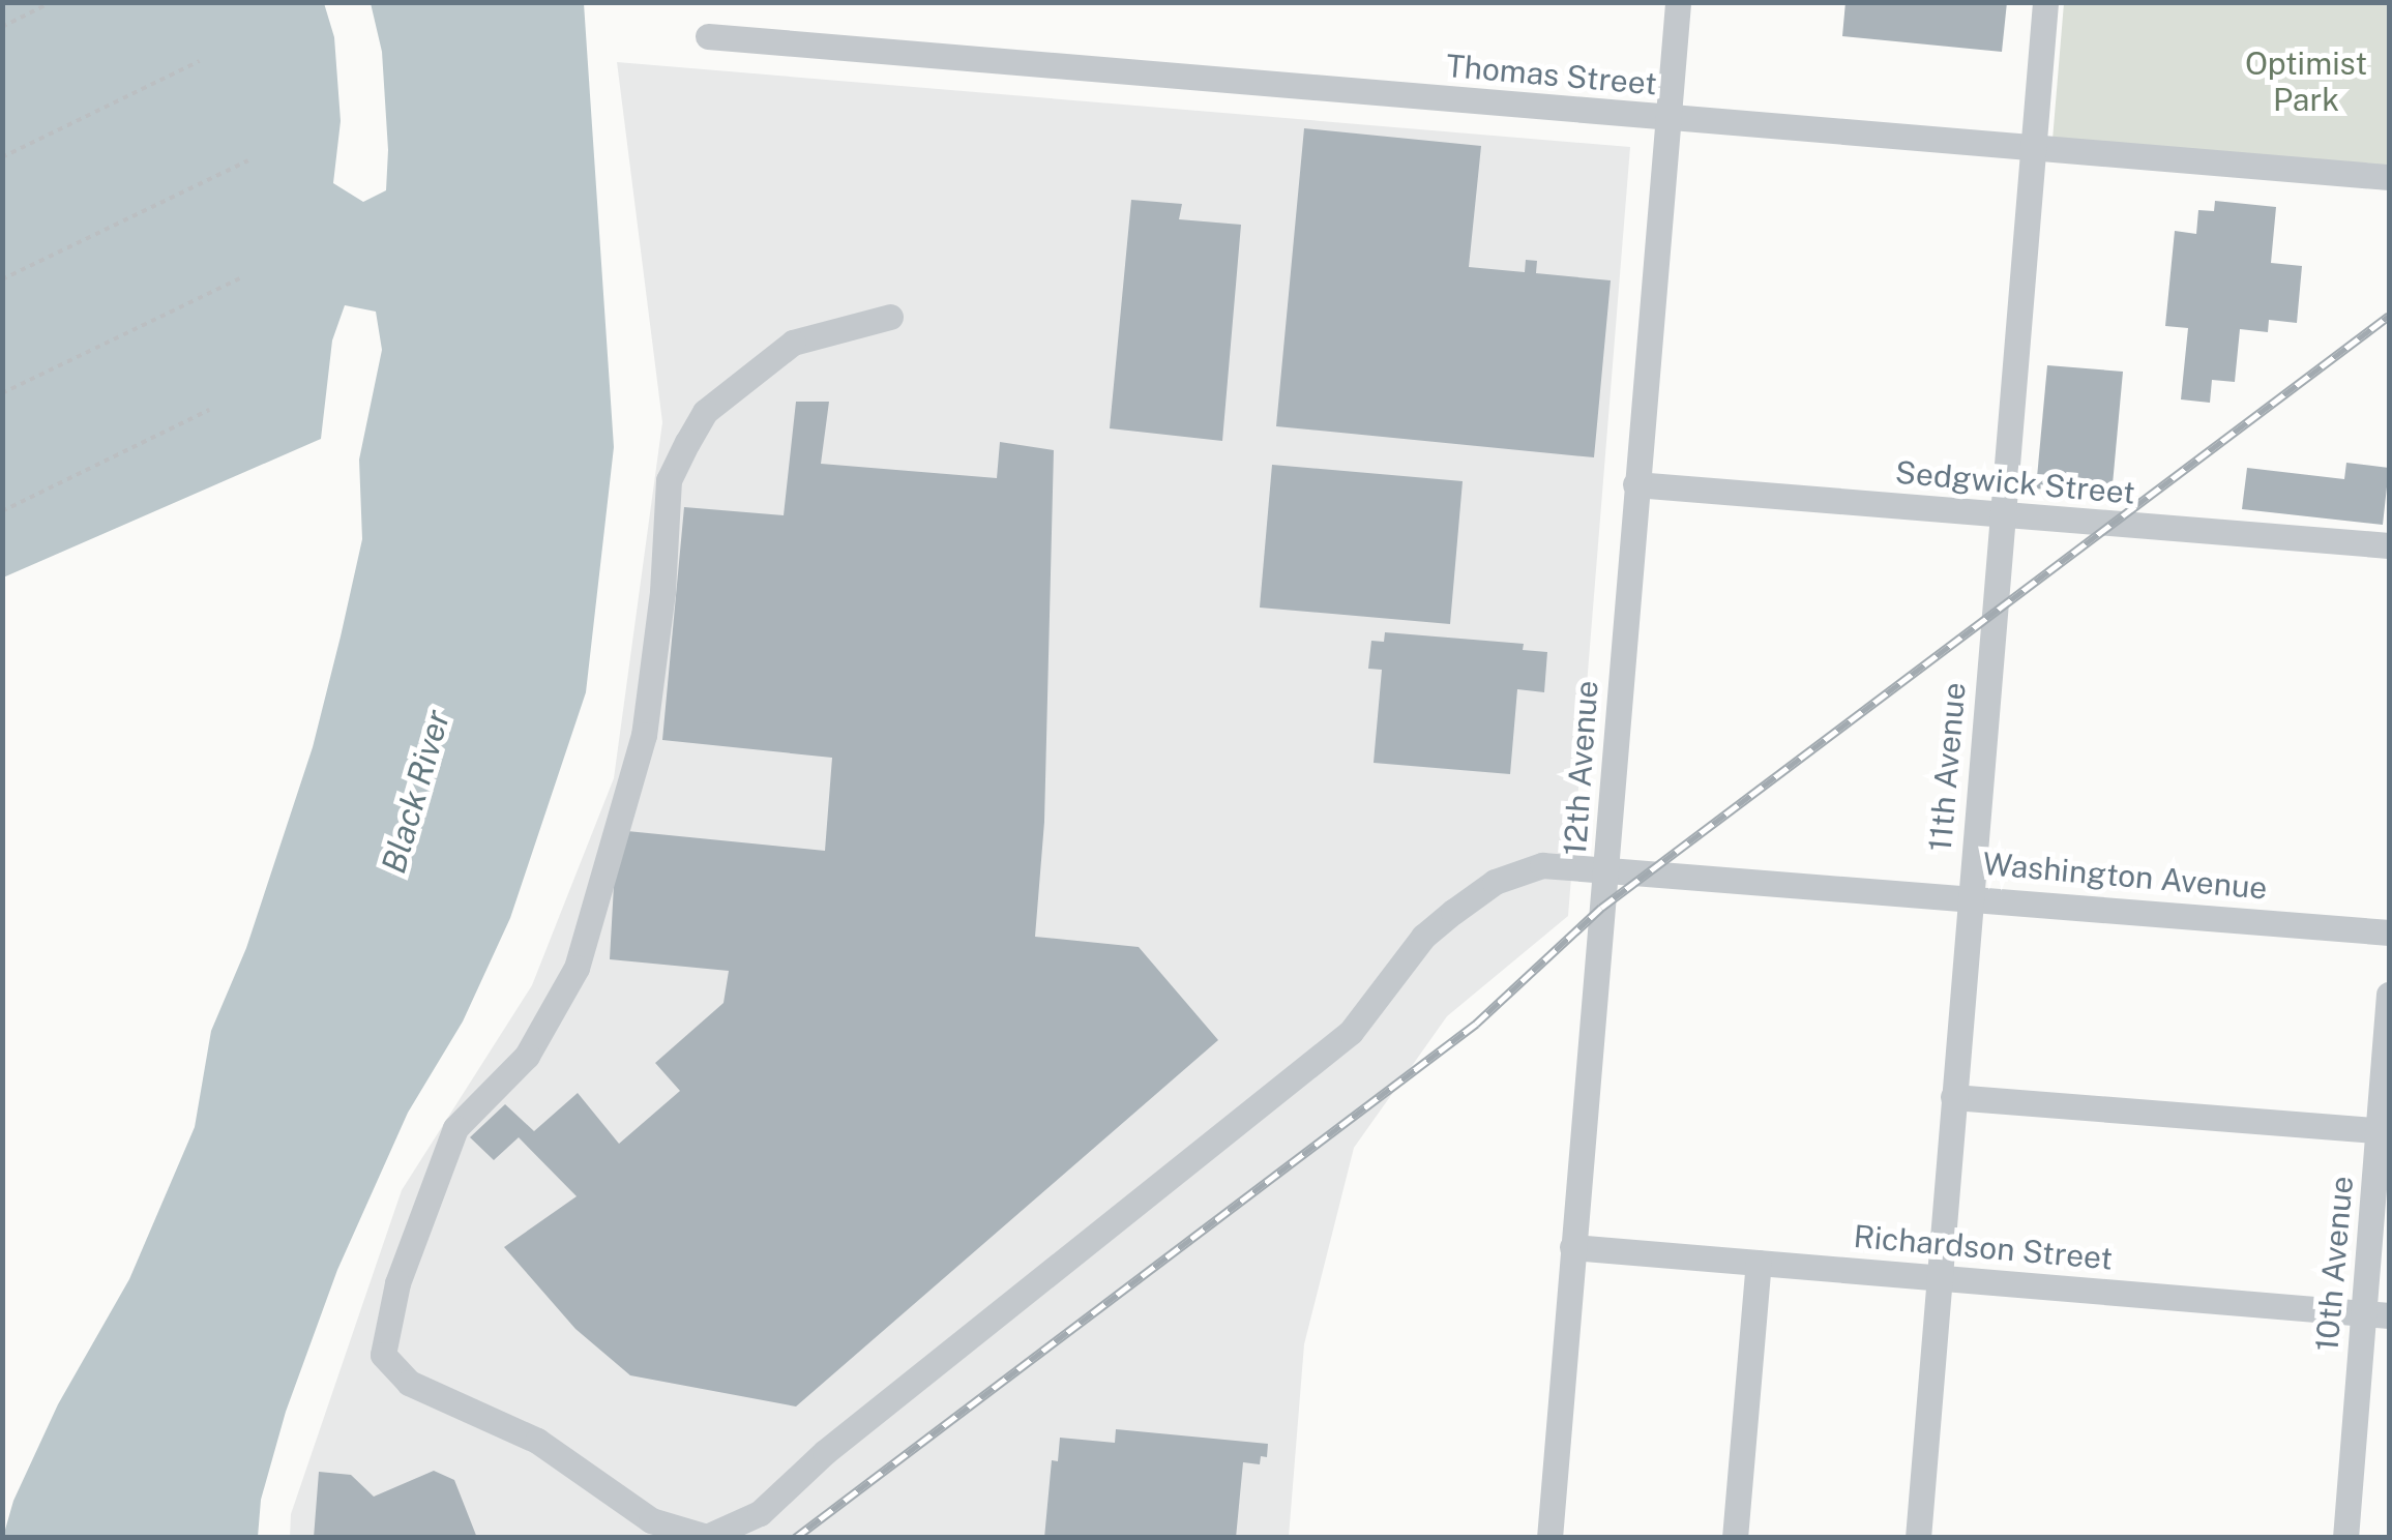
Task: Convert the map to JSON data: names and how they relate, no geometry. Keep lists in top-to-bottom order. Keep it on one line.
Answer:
{"streets":{"street":["Thomas Street","Sedgwick Street","11th Avenue","12th Avenue","Washington Avenue","Richardson Street","10th Avenue"]},"crossings":[["Thomas Street","11th Avenue"],["Thomas Street","12th Avenue"],["Sedgwick Street","11th Avenue"],["Sedgwick Street","12th Avenue"],["11th Avenue","Washington Avenue"],["11th Avenue","Richardson Street"],["12th Avenue","Washington Avenue"],["12th Avenue","Richardson Street"],["Richardson Street","10th Avenue"]],"water":["Black River"],"parks":["Optimist Park"]}
